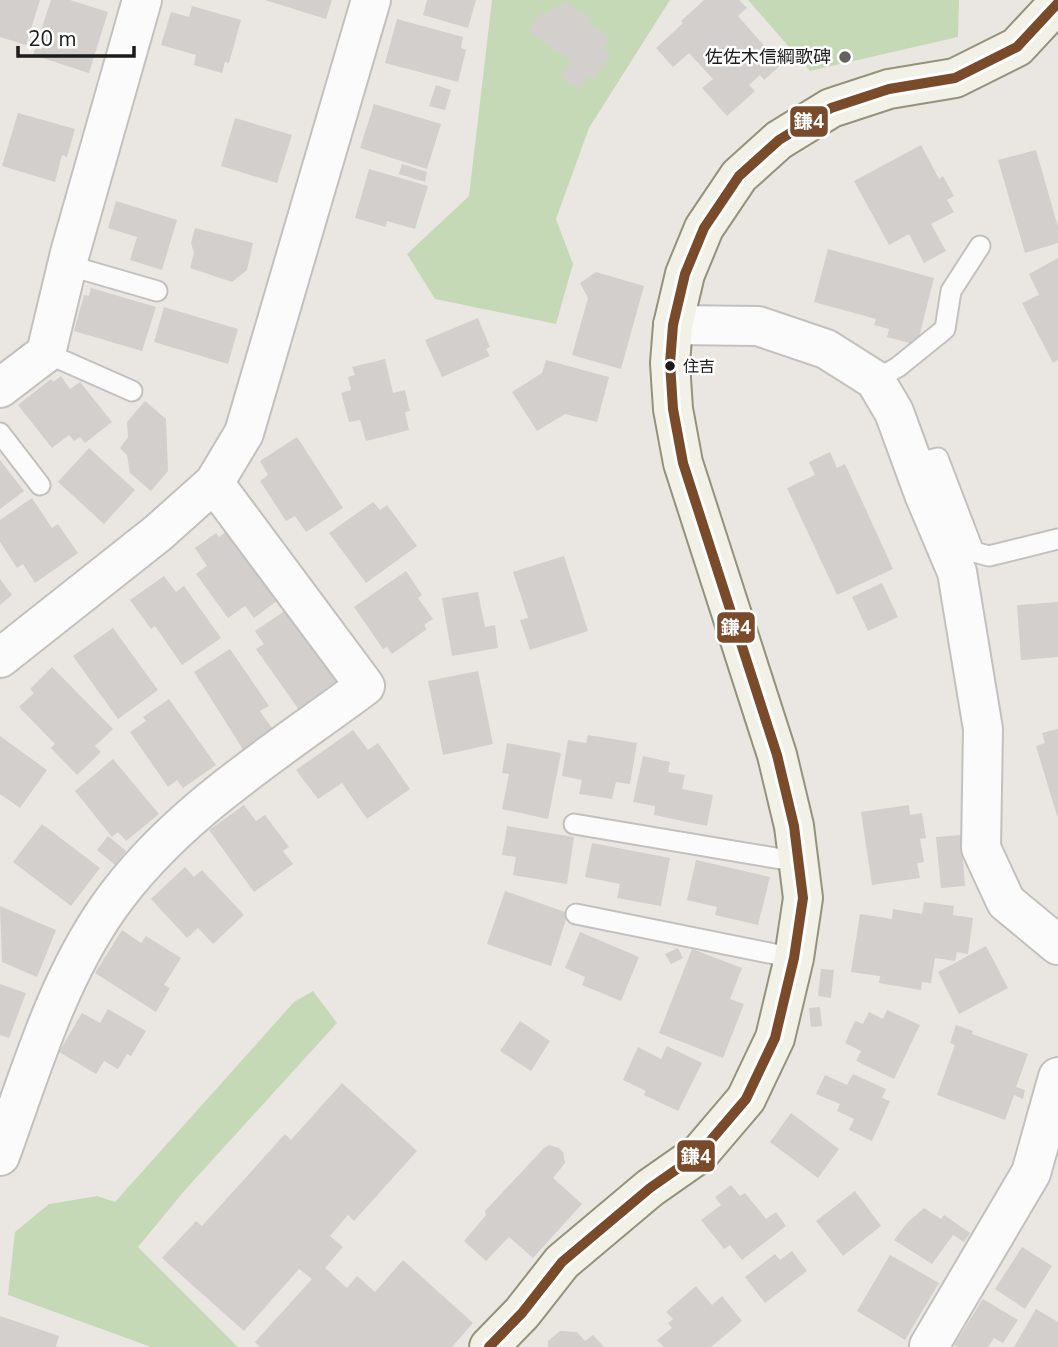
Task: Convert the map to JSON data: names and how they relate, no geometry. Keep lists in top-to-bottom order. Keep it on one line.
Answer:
{"places":["佐佐木信綱歌碑","住吉"],"lines":["transit line 鎌4"],"scale_bar":"20 m"}
